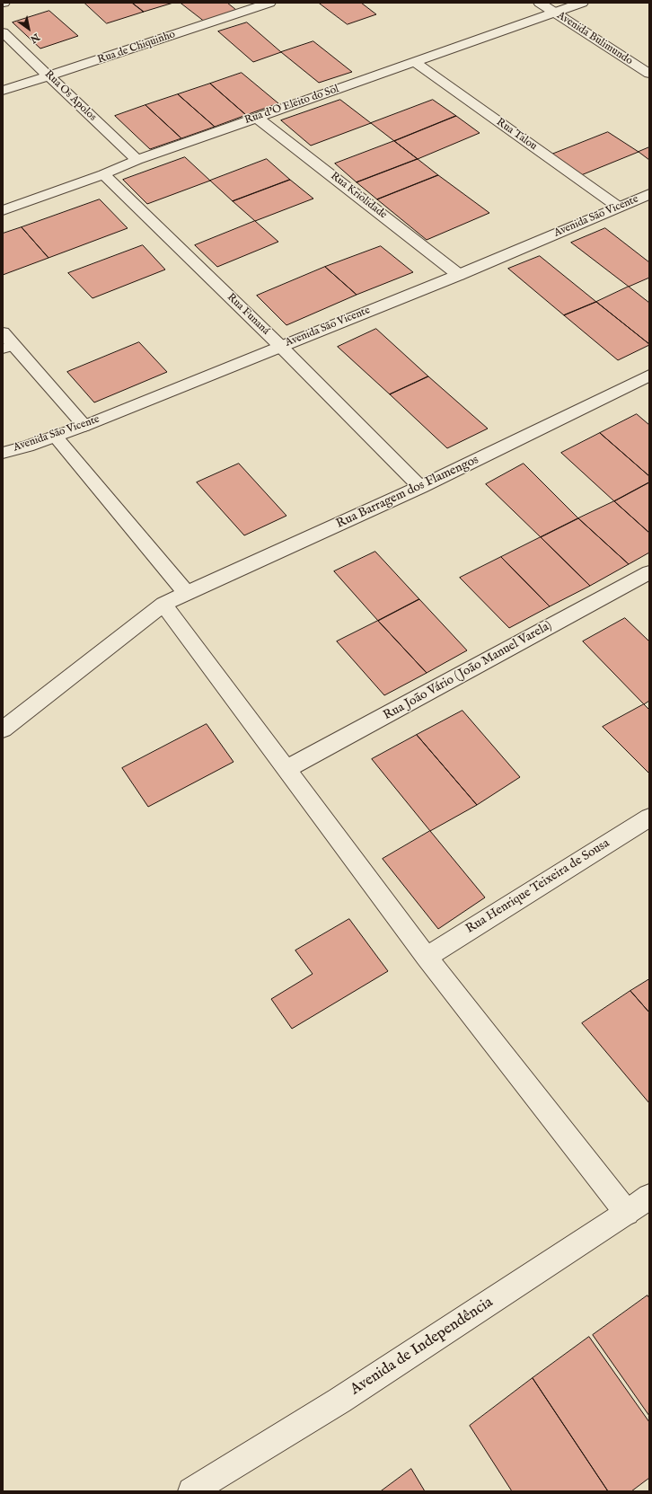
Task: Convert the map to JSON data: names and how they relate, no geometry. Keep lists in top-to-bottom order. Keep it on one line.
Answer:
{"streets":{"street":["Avenida Bulimundo","Rua de Chiquinho","Rua Os Apolos","Rua d'O Eleito do Sol","Rua Talou","Rua Kriolidade","Avenida São Vicente","Rua Funaná","Rua Barragem dos Flamengos","Rua João Vário (João Manuel Varela)","Rua Henrique Teixeira de Sousa","Avenida de Independência"]},"crossings":[["Avenida Bulimundo","Rua d'O Eleito do Sol"],["Rua de Chiquinho","Rua Os Apolos"],["Rua Os Apolos","Rua d'O Eleito do Sol"],["Rua d'O Eleito do Sol","Rua Talou"],["Rua d'O Eleito do Sol","Rua Kriolidade"],["Rua d'O Eleito do Sol","Rua Funaná"],["Rua Talou","Avenida São Vicente"],["Rua Kriolidade","Avenida São Vicente"],["Avenida São Vicente","Rua Funaná"],["Rua Funaná","Rua Barragem dos Flamengos"]],"north":"bottom right"}
